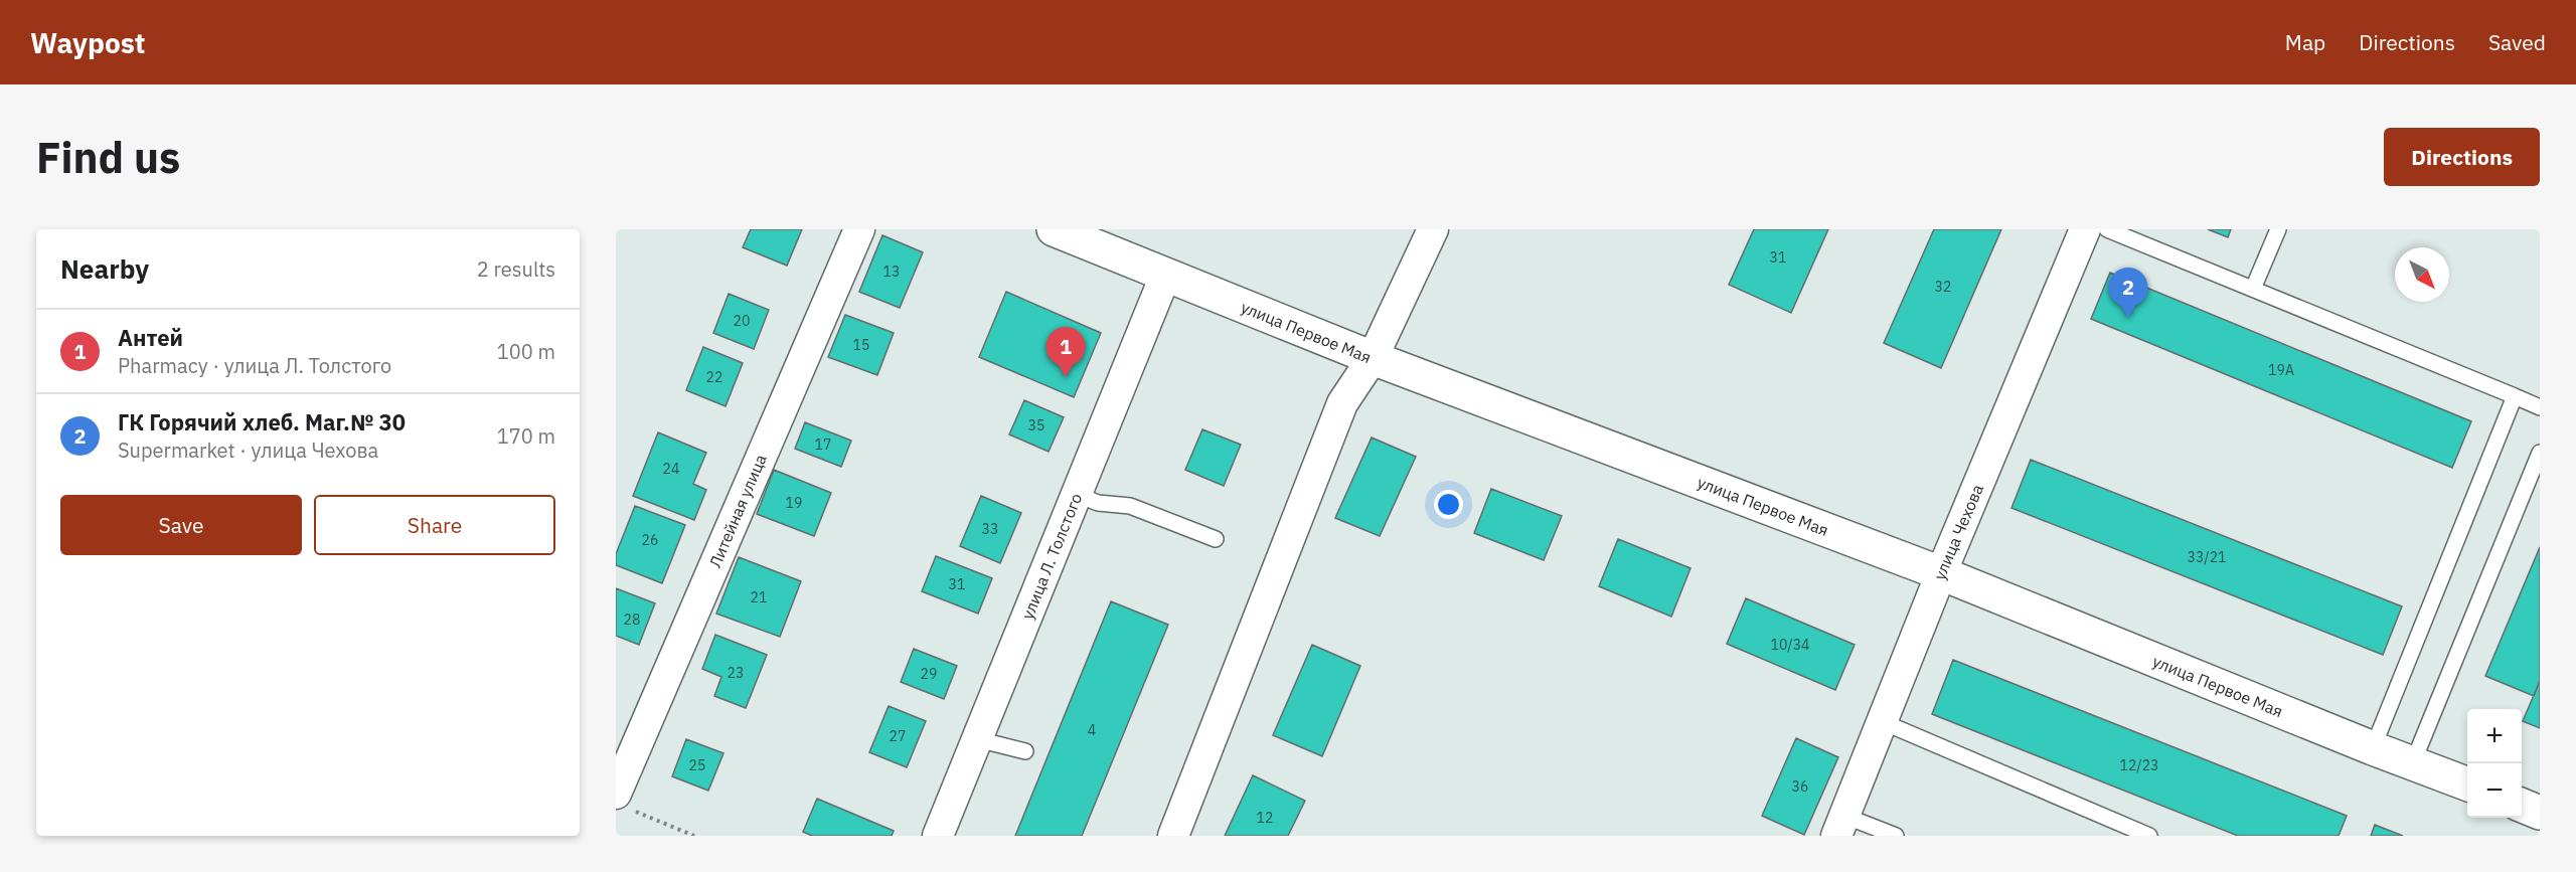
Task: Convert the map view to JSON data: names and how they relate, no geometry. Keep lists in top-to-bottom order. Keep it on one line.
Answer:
{"streets":{"street":["улица Первое Мая","Литейная улица","улица Чехова","улица Л. Толстого"]},"crossings":[["улица Первое Мая","улица Чехова"],["улица Первое Мая","улица Л. Толстого"]],"house_numbers":["31","13","32","20","15","19А","22","35","17","24","19","33","26","33/21","31","21","28","10/34","23","29","4","27","25","12/23","36","12"],"north":"bottom right","page":{"header":"Waypost","nav":["Map","Directions","Saved"],"buttons":["Directions",["Save","Share"]],"title":"Find us","heading":["Nearby","2 results"],"pins":["2","1"],"list":[{"mark":"1","name":"Антей","note":"Pharmacy · улица Л. Толстого","value":"100 m"},{"mark":"2","name":"ГК Горячий хлеб. Маг.№ 30","note":"Supermarket · улица Чехова","value":"170 m"}],"map_buttons":["+","−"]}}
